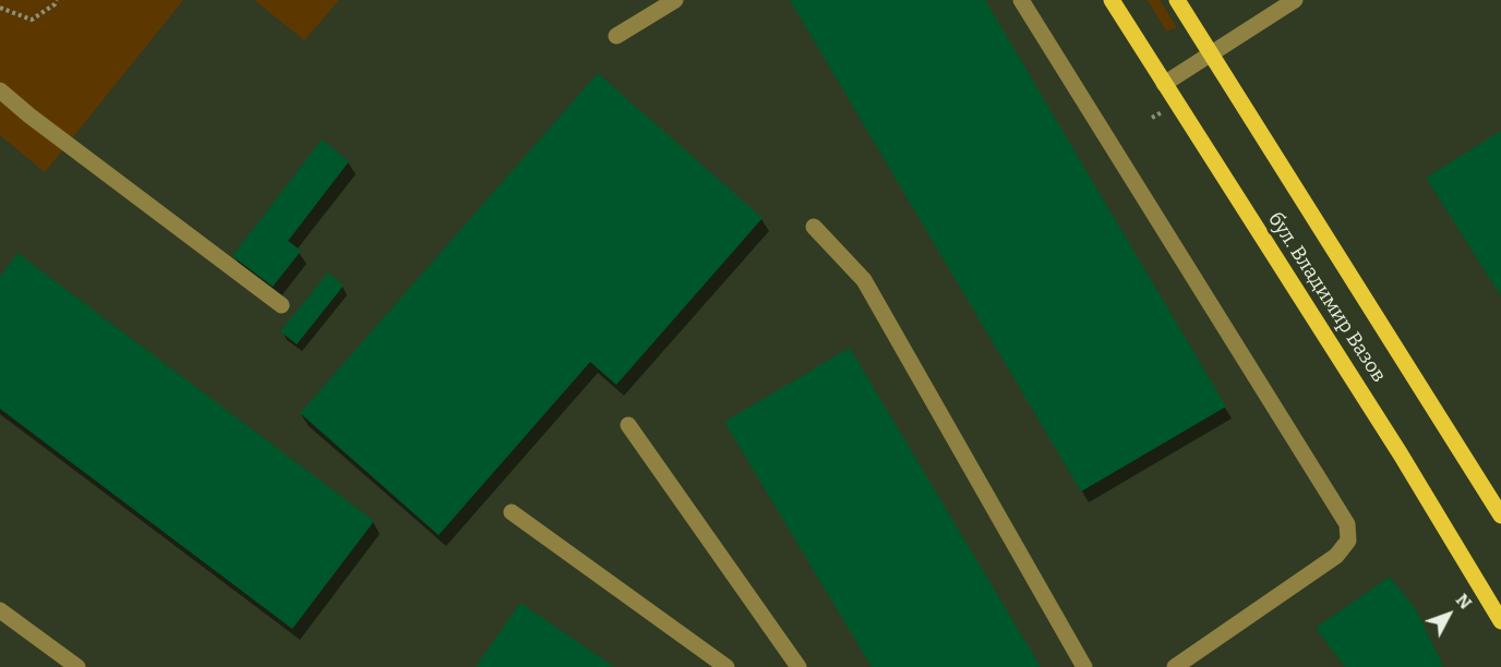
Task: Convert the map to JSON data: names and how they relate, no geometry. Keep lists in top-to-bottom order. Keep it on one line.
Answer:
{"streets":{"main road":["бул. Владимир Вазов"]},"north":"top right"}
